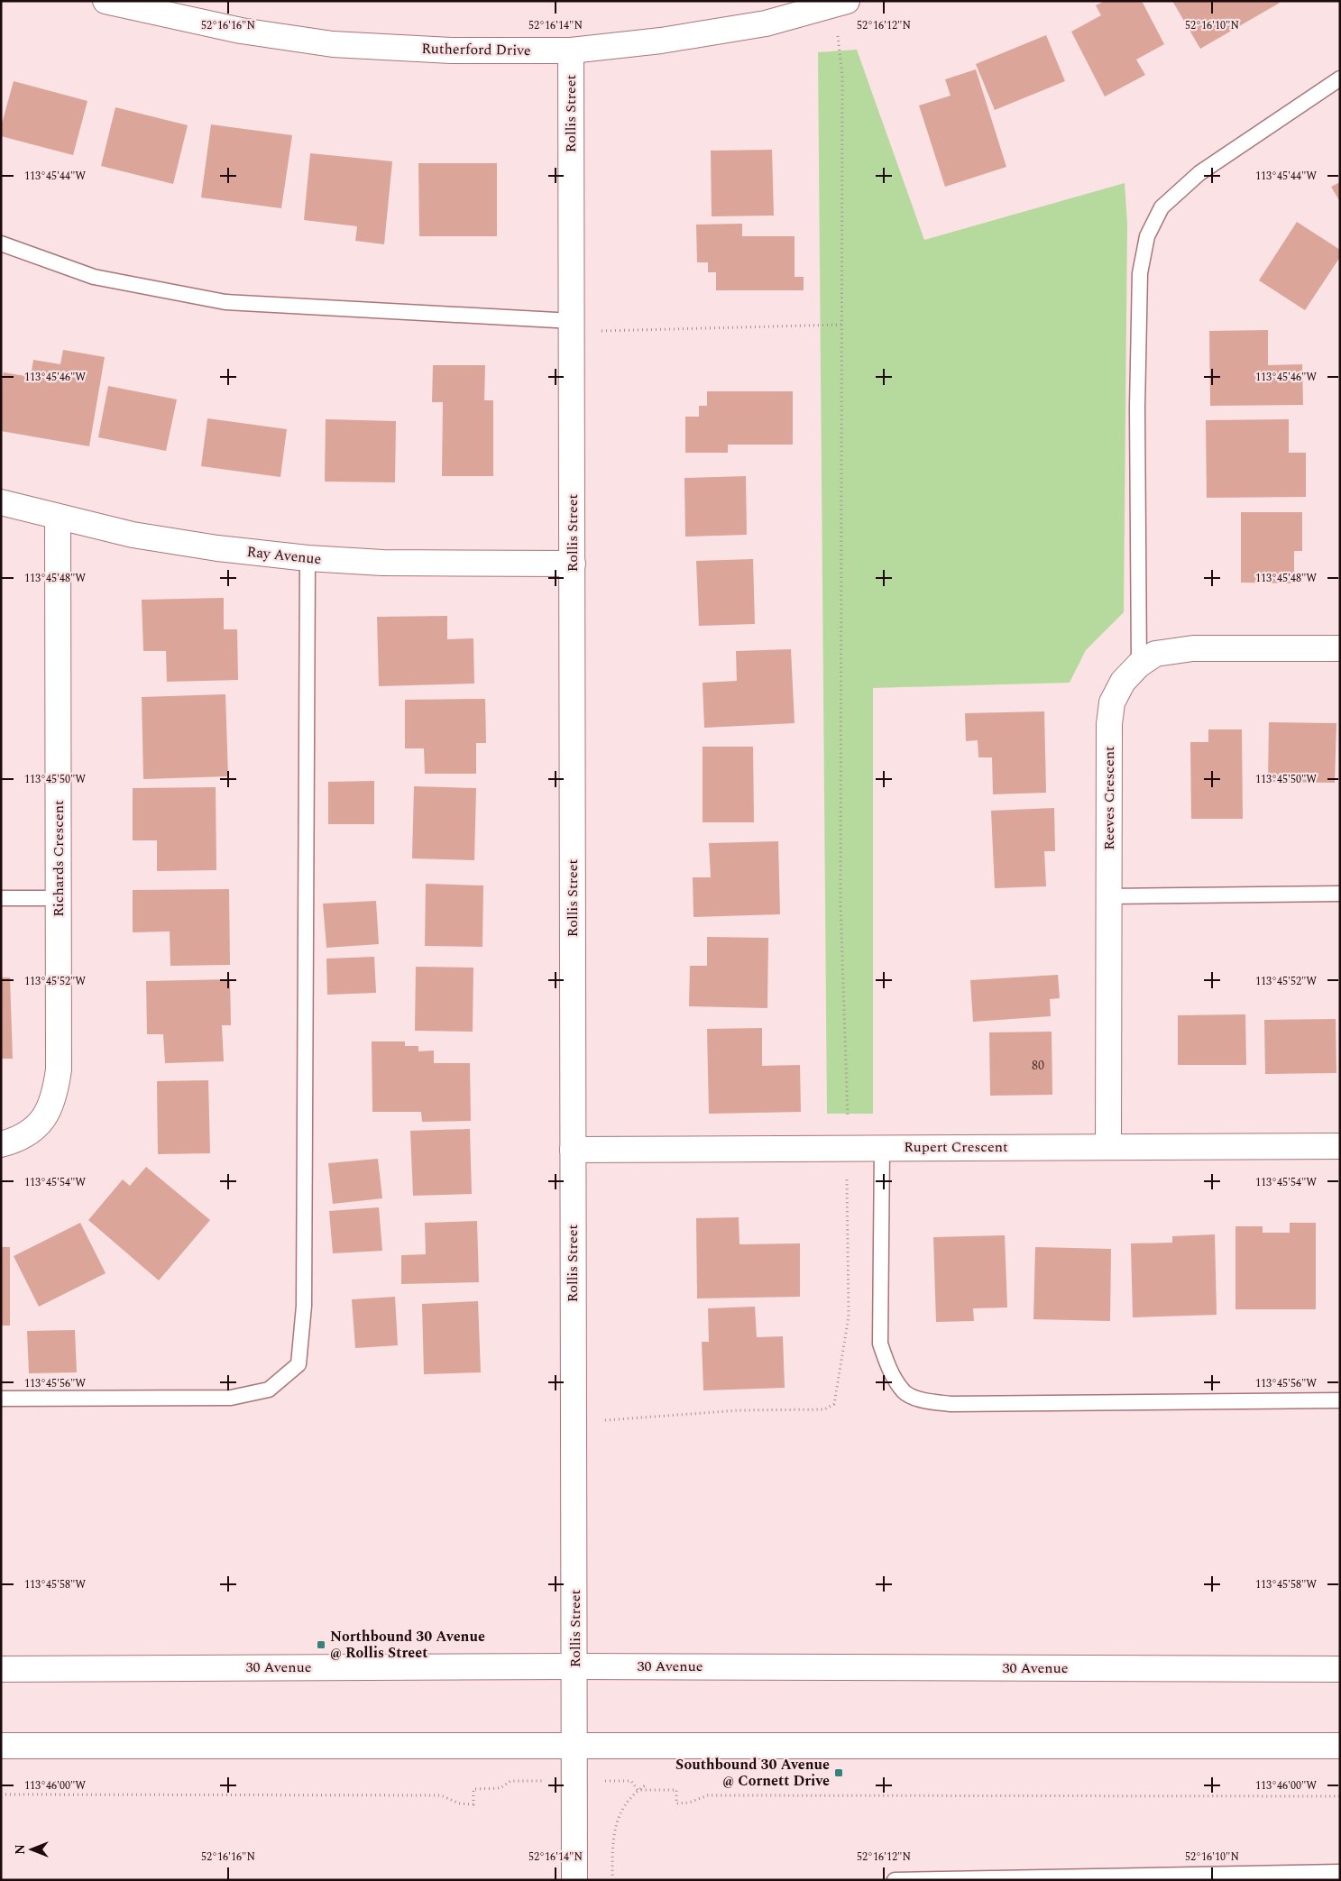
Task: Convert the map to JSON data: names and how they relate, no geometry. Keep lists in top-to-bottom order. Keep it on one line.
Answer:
{"streets":{"street":["Rutherford Drive","Rollis Street","Ray Avenue","Reeves Crescent","Richards Crescent","Rupert Crescent","30 Avenue"]},"crossings":[["Rutherford Drive","Rollis Street"],["Rollis Street","Ray Avenue"],["Rollis Street","Rupert Crescent"],["Rollis Street","30 Avenue"],["Ray Avenue","Richards Crescent"],["Reeves Crescent","Rupert Crescent"]],"places":{"transit":["Northbound 30 Avenue @ Rollis Street","Southbound 30 Avenue @ Cornett Drive"]},"house_numbers":["80"],"north":"left","coordinates":["52°16'16\"N","52°16'14\"N","52°16'12\"N","52°16'10\"N","113°45'44\"W","113°45'46\"W","113°45'48\"W","113°45'50\"W","113°45'52\"W","113°45'54\"W","113°45'56\"W","113°45'58\"W","113°46'00\"W"]}
